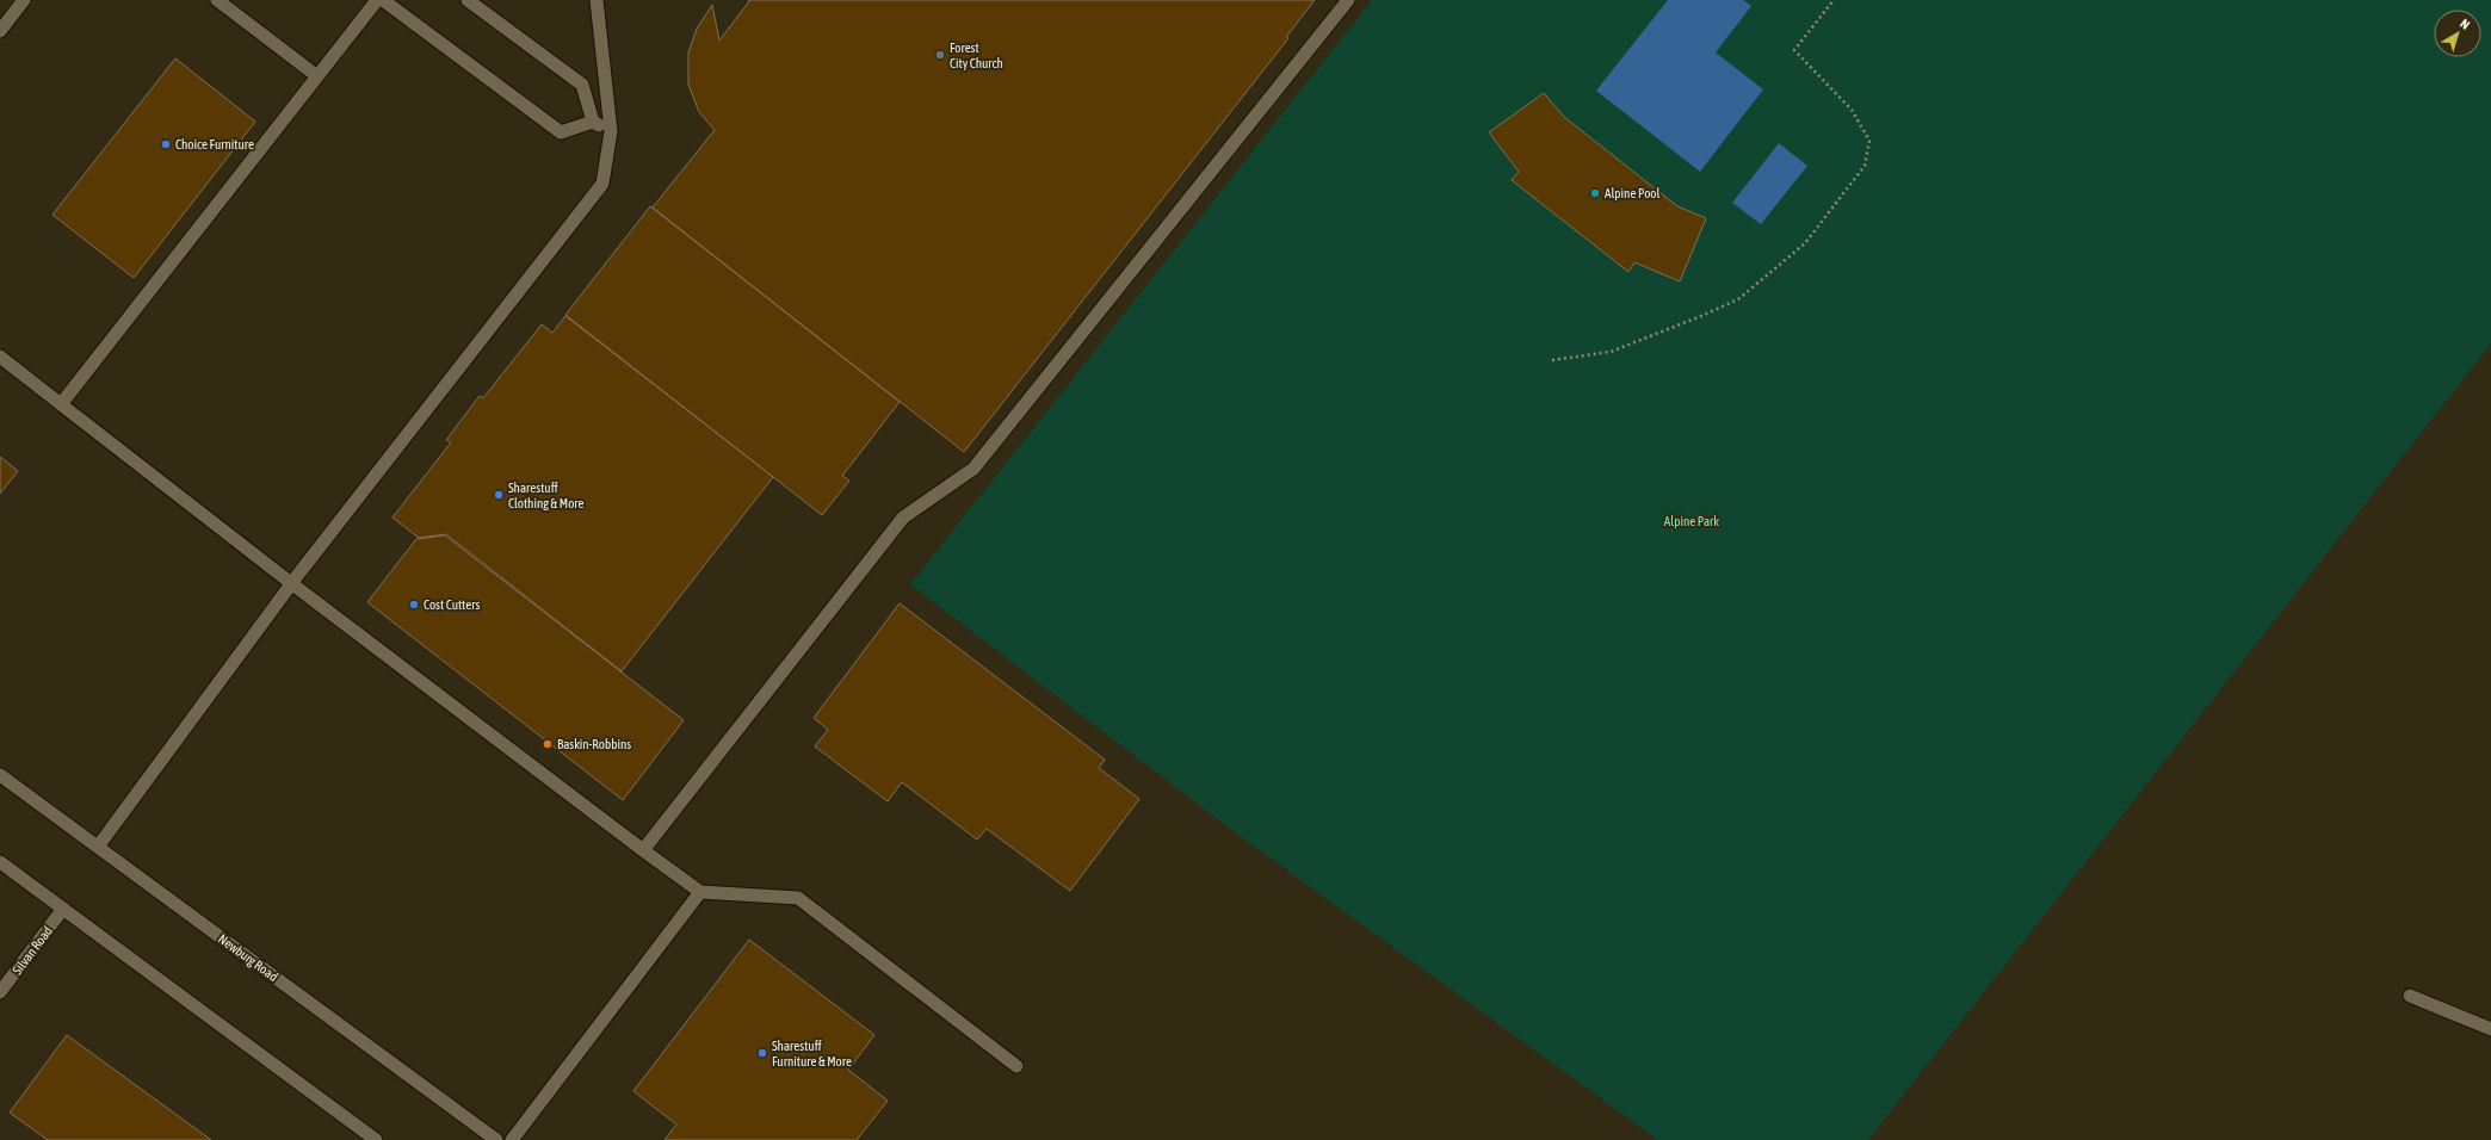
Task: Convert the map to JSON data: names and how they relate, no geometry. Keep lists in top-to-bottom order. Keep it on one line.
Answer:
{"streets":{"main road":["Silvan Road","Newburg Road"]},"parks":["Alpine Park"],"places":["Forest City Church","Choice Furniture","Alpine Pool","Sharestuff Clothing & More","Cost Cutters","Baskin-Robbins","Sharestuff Furniture & More"],"north":"top right"}
